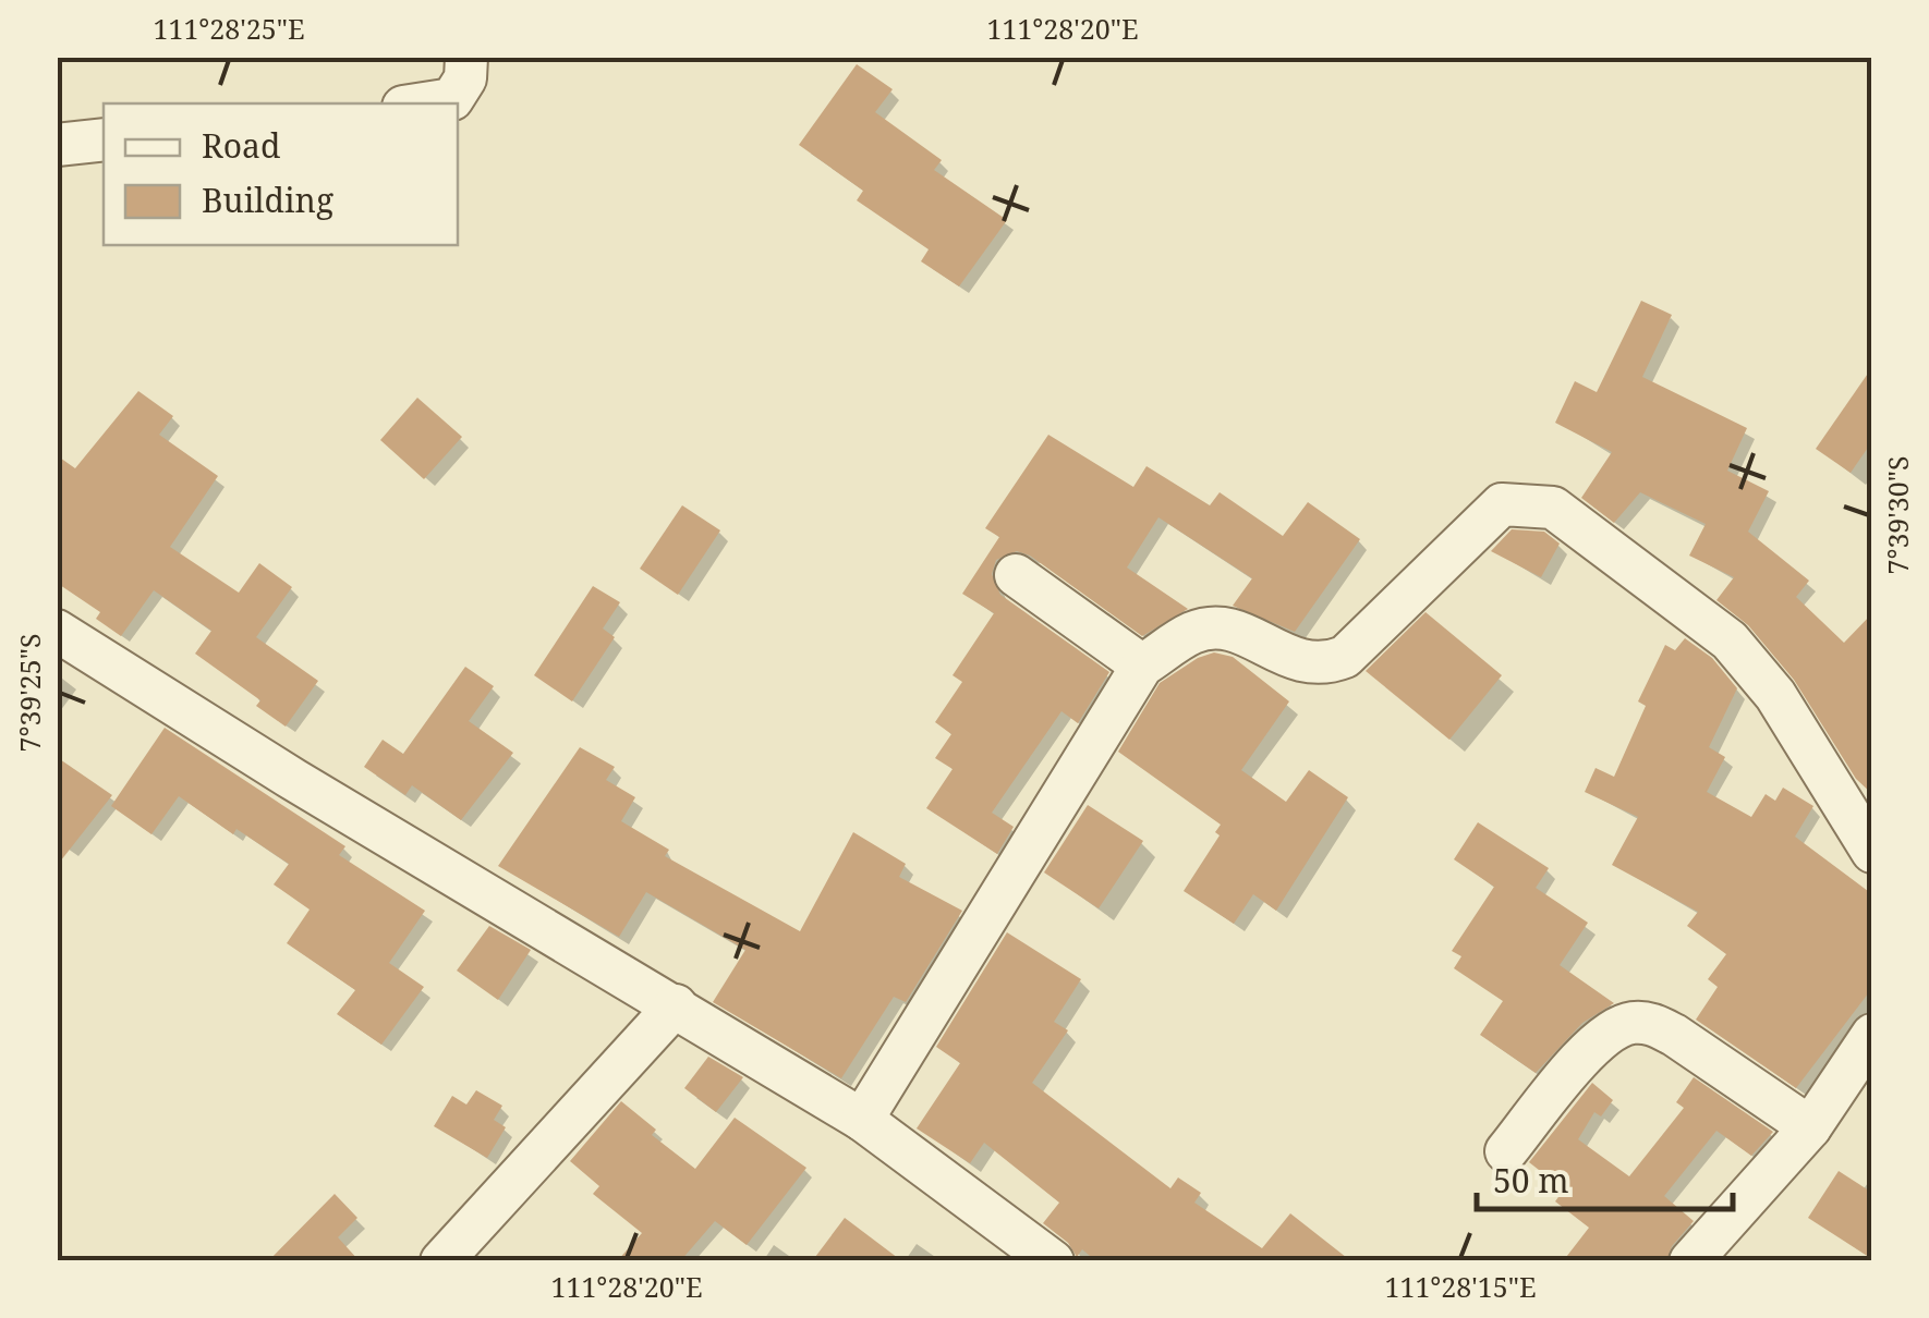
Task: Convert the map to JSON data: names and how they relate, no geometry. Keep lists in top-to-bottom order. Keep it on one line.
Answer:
{"legend":["Road","Building"],"scale_bar":"50 m","coordinates":["111°28'25\"E","111°28'20\"E","7°39'30\"S","7°39'25\"S","111°28'15\"E"]}
